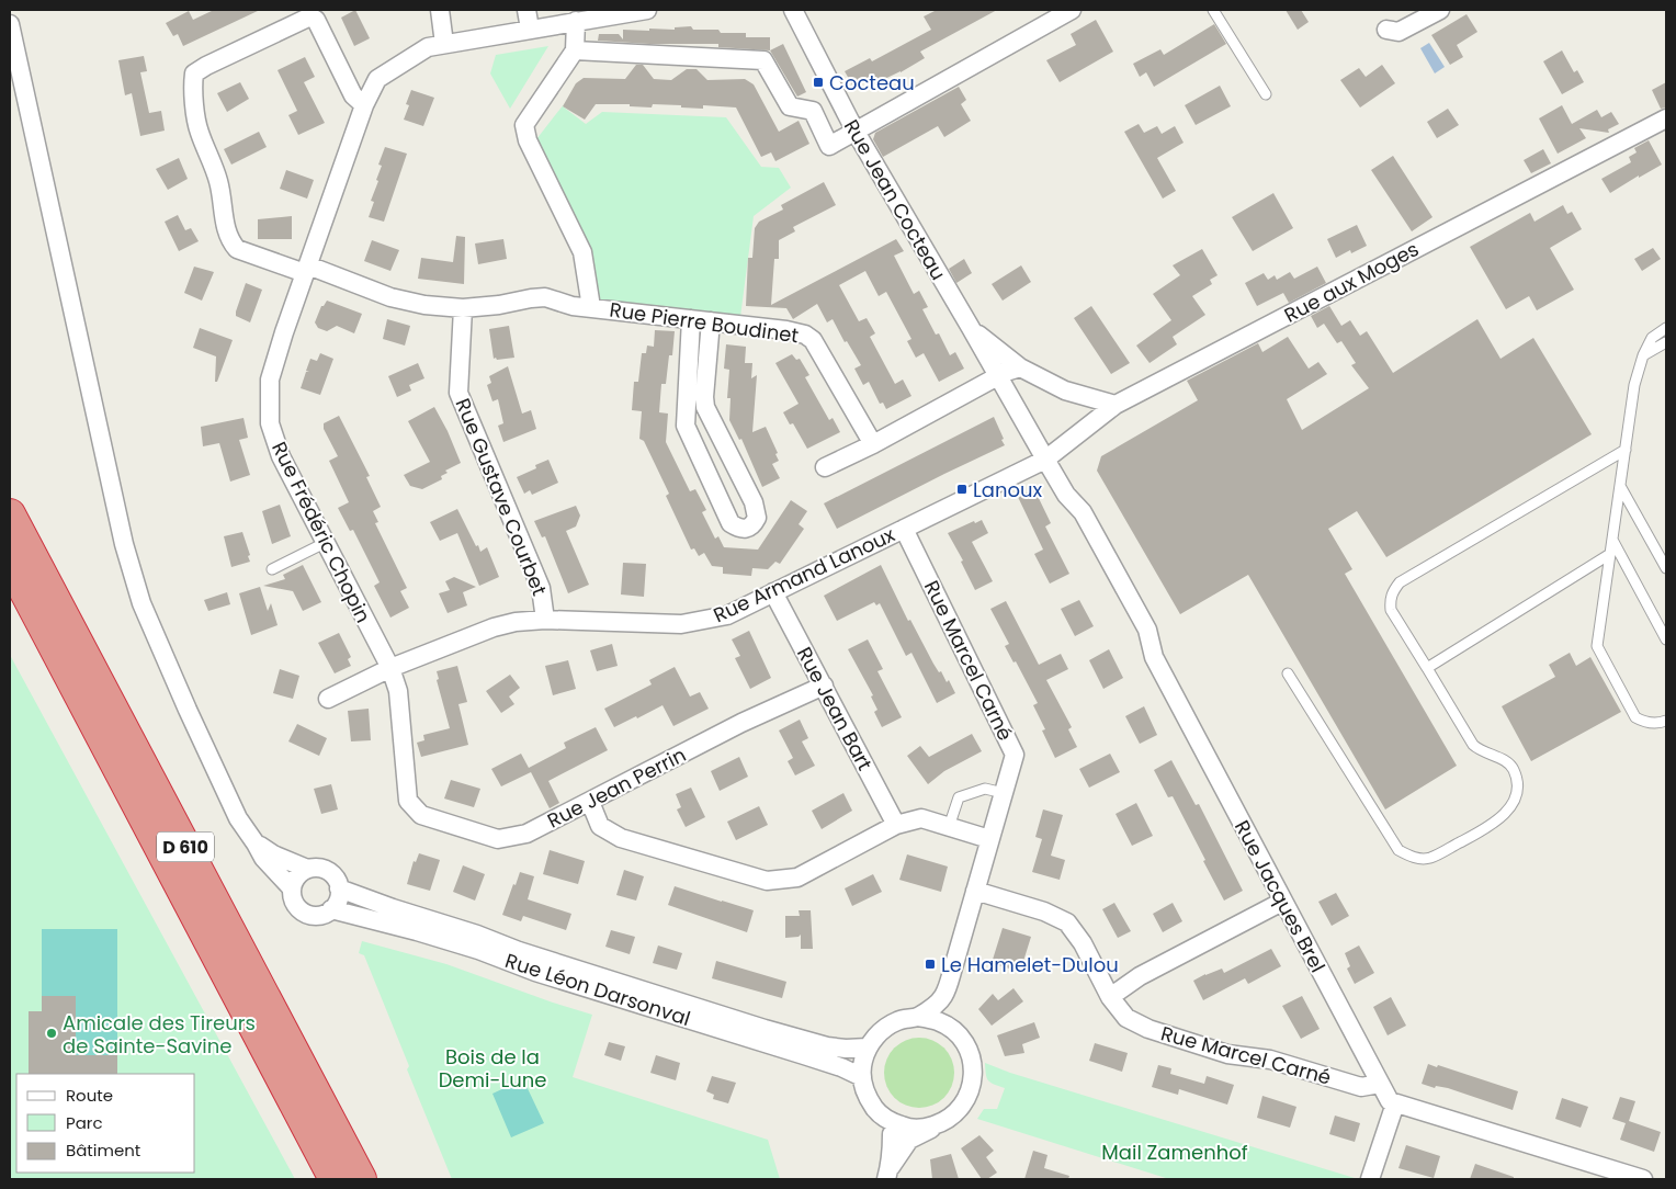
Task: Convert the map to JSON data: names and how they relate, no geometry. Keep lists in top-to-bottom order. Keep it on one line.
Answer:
{"streets":{"highway":["D 610"],"street":["Rue Jean Cocteau","Rue aux Moges","Rue Pierre Boudinet","Rue Gustave Courbet","Rue Frédéric Chopin","Rue Armand Lanoux","Rue Marcel Carné","Rue Jean Bart","Rue Jean Perrin","Rue Jacques Brel","Rue Léon Darsonval"]},"crossings":[["Rue Jean Cocteau","Rue aux Moges"],["Rue Jean Cocteau","Rue Armand Lanoux"],["Rue Jean Cocteau","Rue Jacques Brel"],["Rue aux Moges","Rue Armand Lanoux"],["Rue aux Moges","Rue Jacques Brel"],["Rue Pierre Boudinet","Rue Gustave Courbet"],["Rue Pierre Boudinet","Rue Frédéric Chopin"],["Rue Gustave Courbet","Rue Armand Lanoux"],["Rue Frédéric Chopin","Rue Armand Lanoux"],["Rue Frédéric Chopin","Rue Jean Perrin"],["Rue Armand Lanoux","Rue Marcel Carné"],["Rue Armand Lanoux","Rue Jean Bart"],["Rue Armand Lanoux","Rue Jacques Brel"],["Rue Marcel Carné","Rue Jacques Brel"],["Rue Jean Bart","Rue Jean Perrin"]],"parks":["Bois de la Demi-Lune","Mail Zamenhof"],"places":{"transit":["Cocteau","Lanoux","Le Hamelet-Dulou"],"other":["Amicale des Tireurs de Sainte-Savine"]},"legend":["Route","Parc","Bâtiment"]}
